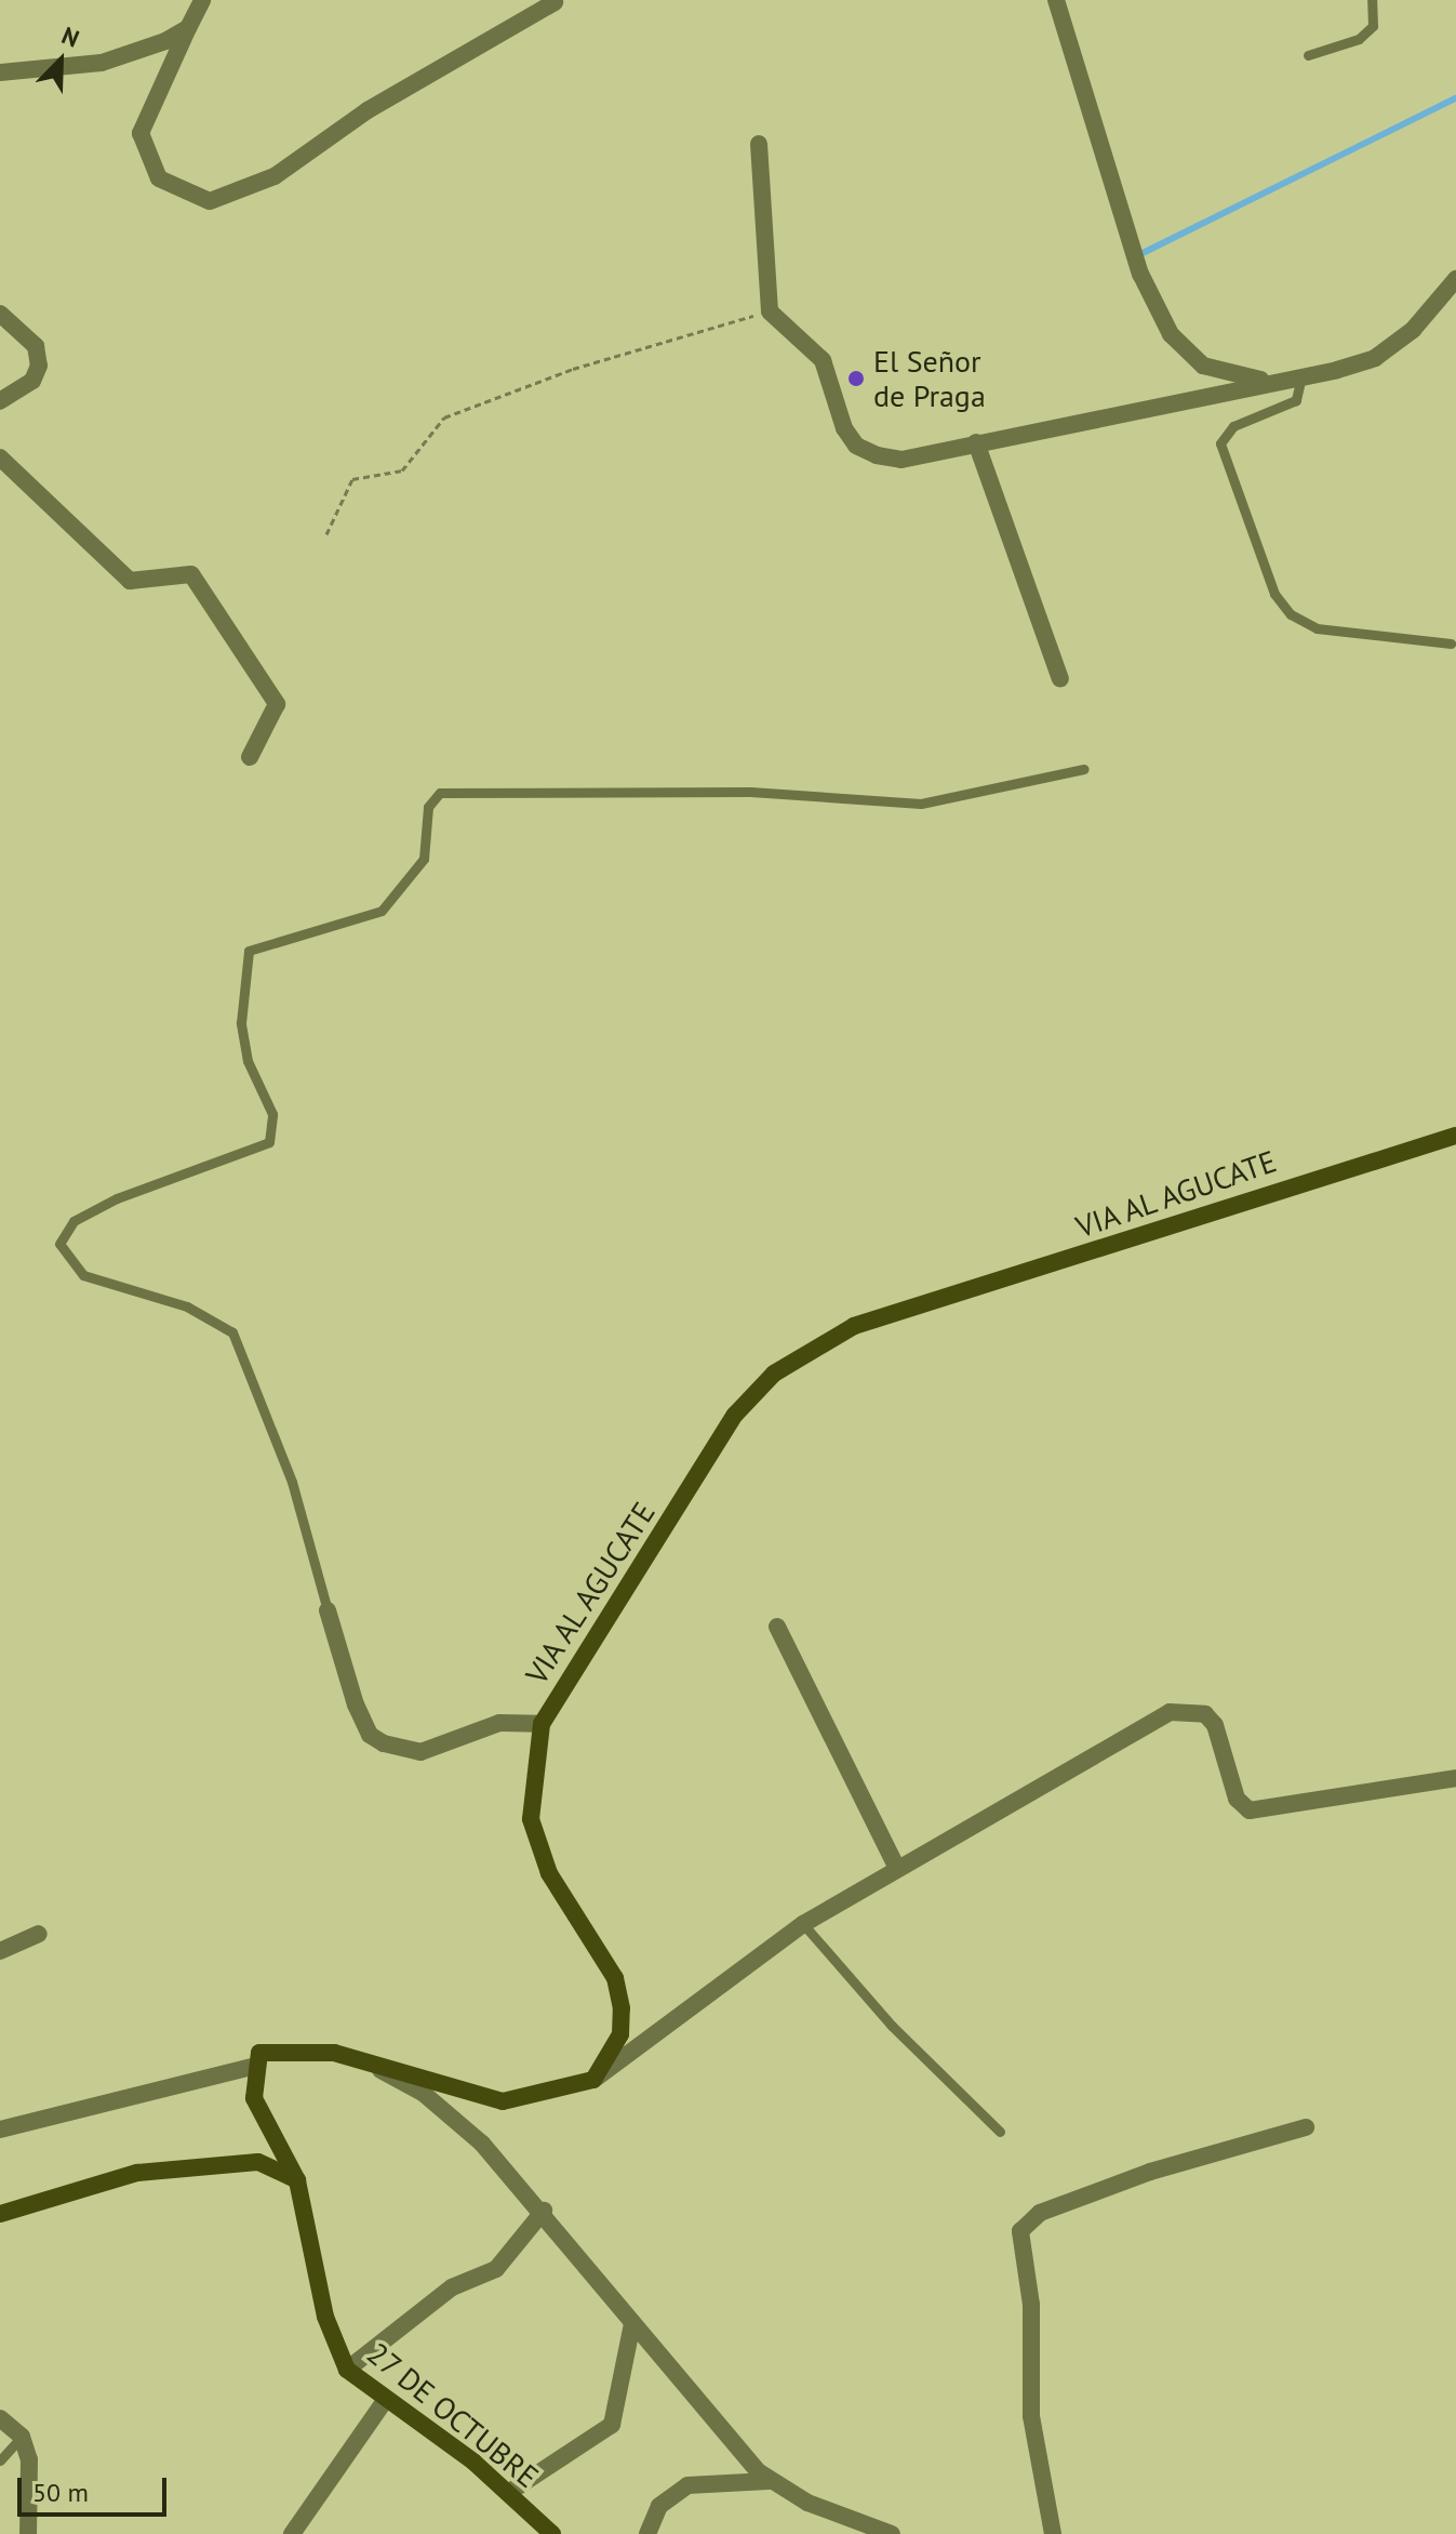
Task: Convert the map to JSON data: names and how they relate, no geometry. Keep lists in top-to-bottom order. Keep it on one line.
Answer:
{"streets":{"street":["VIA AL AGUCATE","27 DE OCTUBRE"]},"places":["El Señor de Praga"],"scale_bar":"50 m","north":"top right"}
